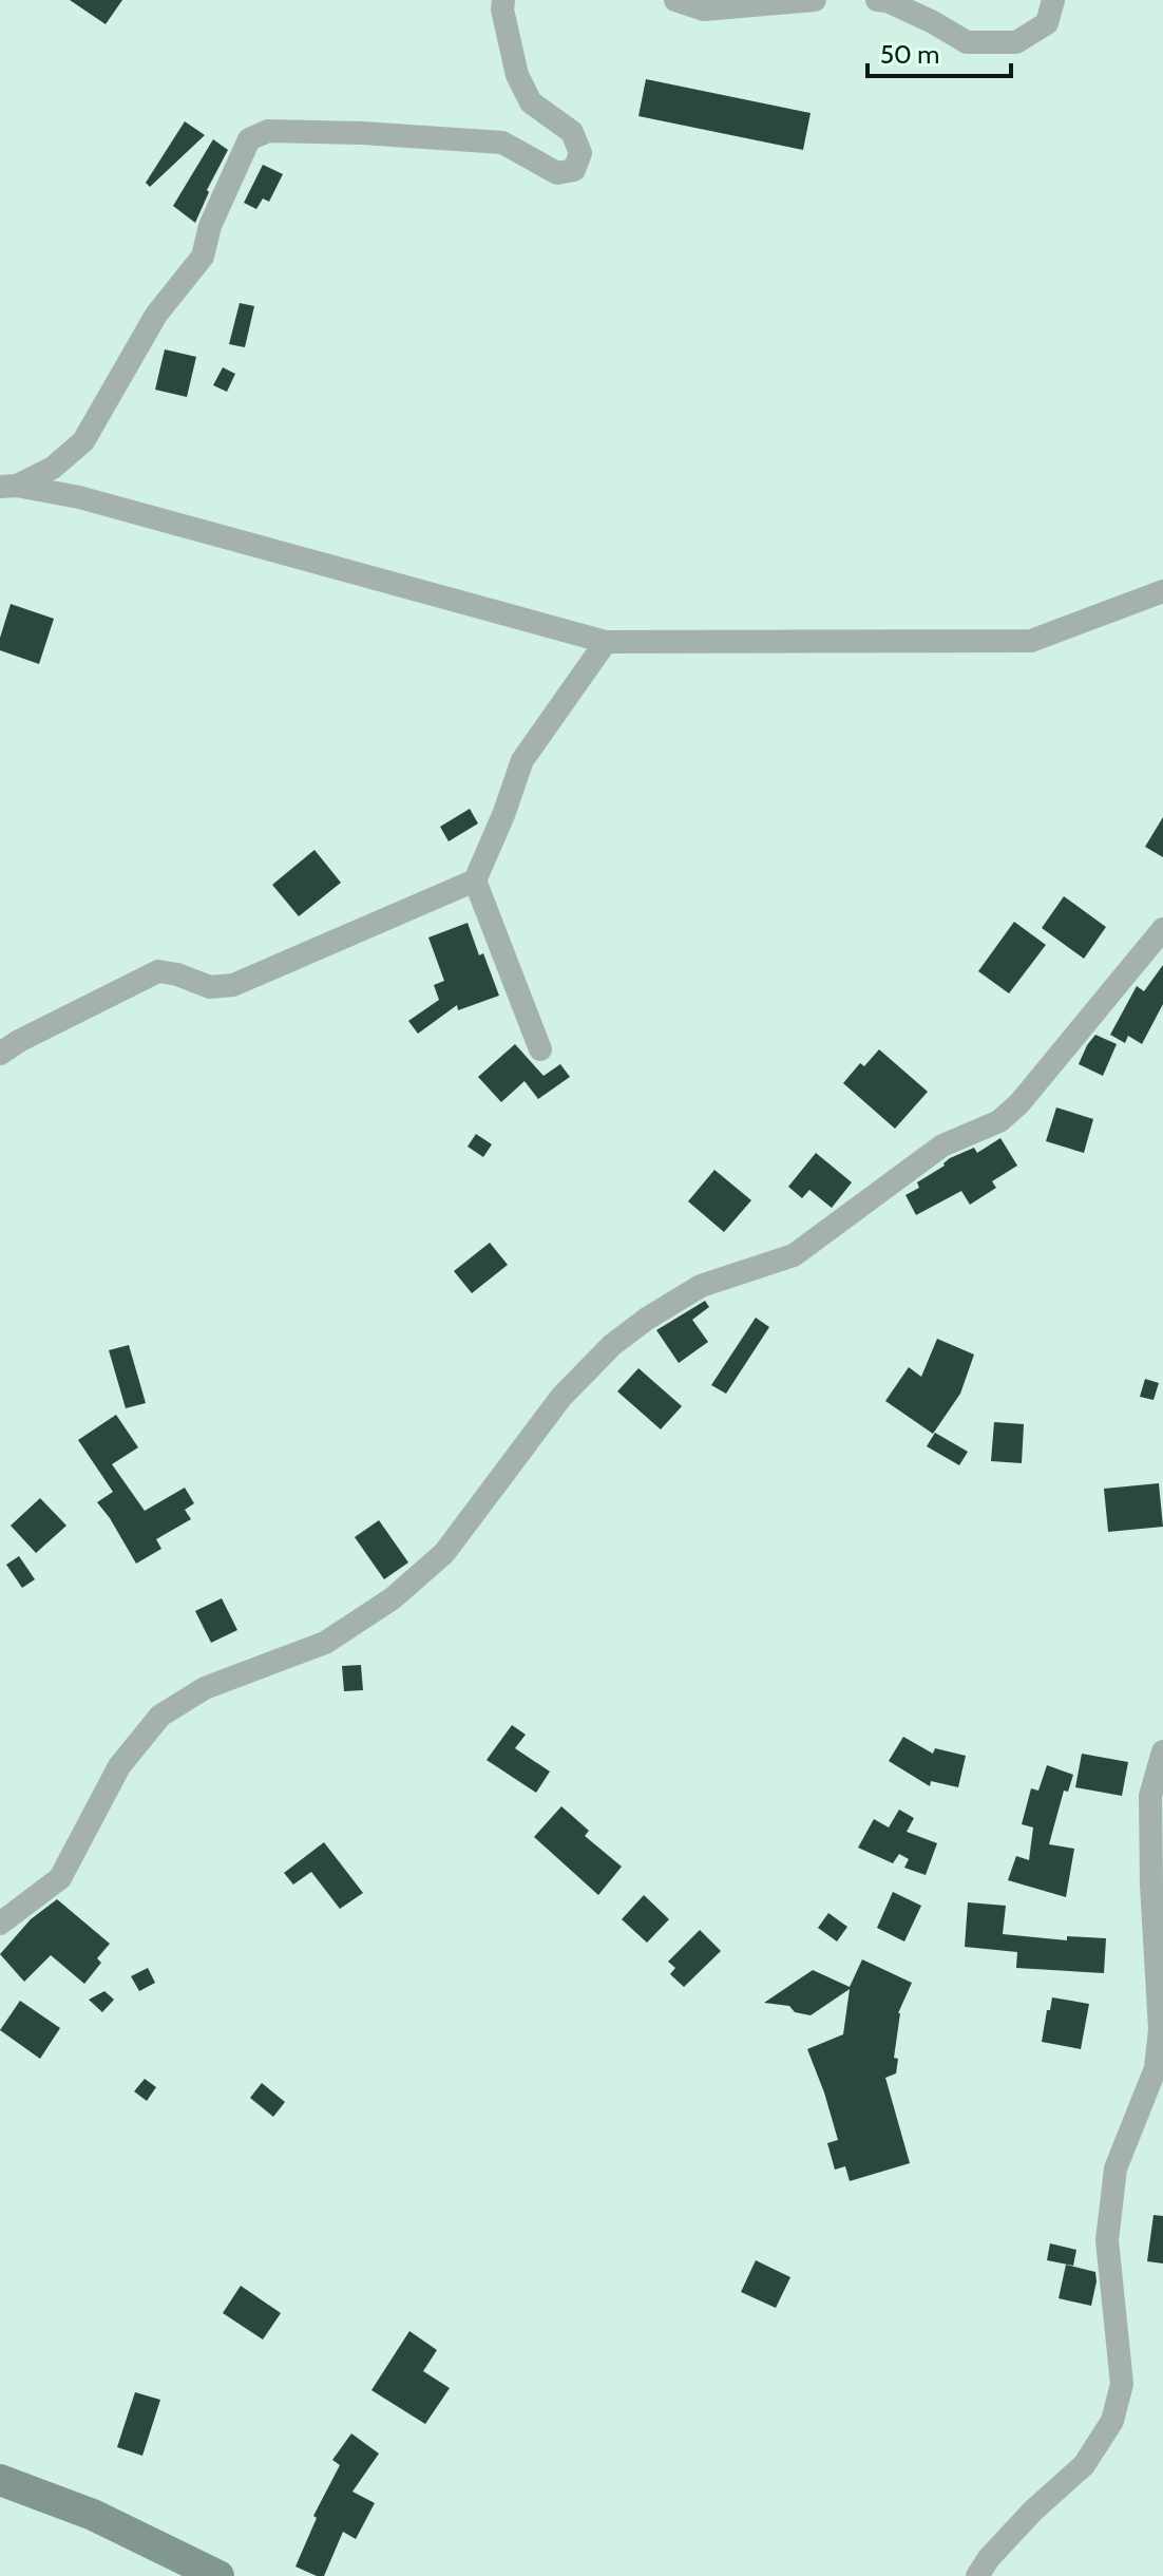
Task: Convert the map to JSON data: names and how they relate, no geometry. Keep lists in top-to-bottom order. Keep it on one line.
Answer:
{"scale_bar":"50 m"}
